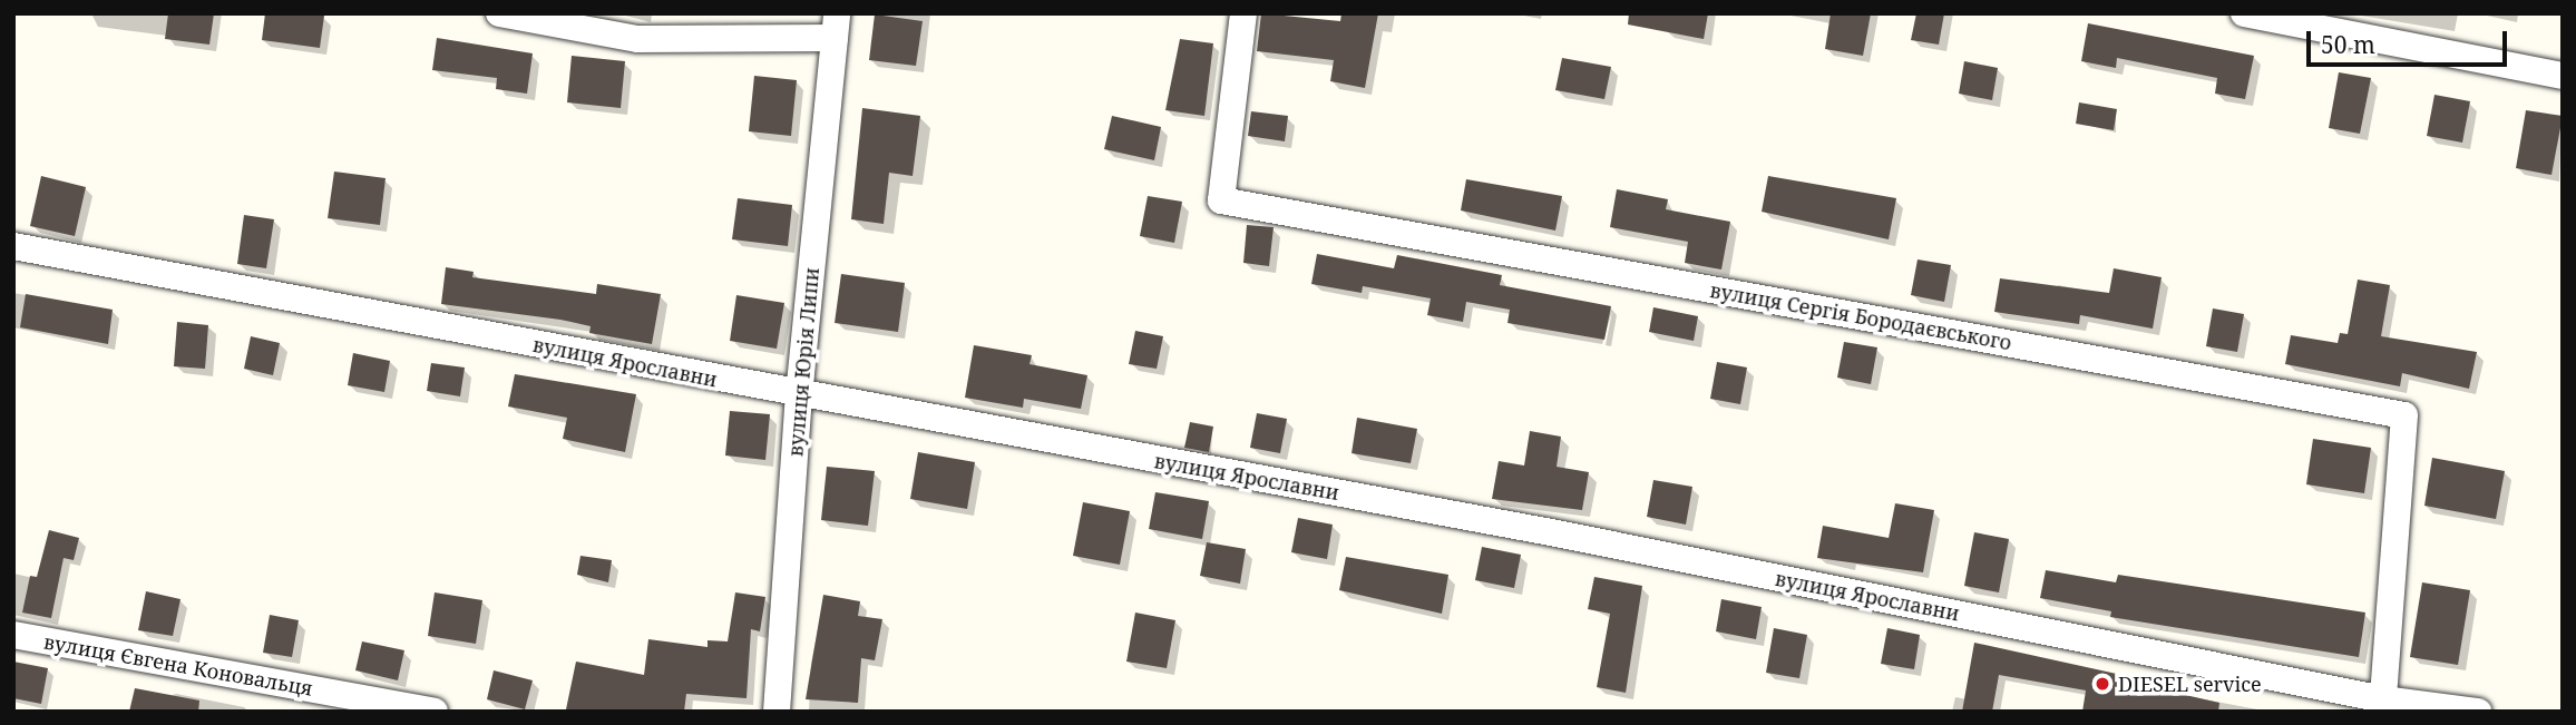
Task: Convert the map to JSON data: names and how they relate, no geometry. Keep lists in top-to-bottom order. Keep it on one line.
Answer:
{"streets":{"street":["вулиця Сергія Бородаєвського","вулиця Ярославни","вулиця Юрія Липи","вулиця Євгена Коновальця"]},"crossings":[["вулиця Сергія Бородаєвського","вулиця Ярославни"],["вулиця Ярославни","вулиця Юрія Липи"]],"places":["DIESEL service"],"scale_bar":"50 m"}
